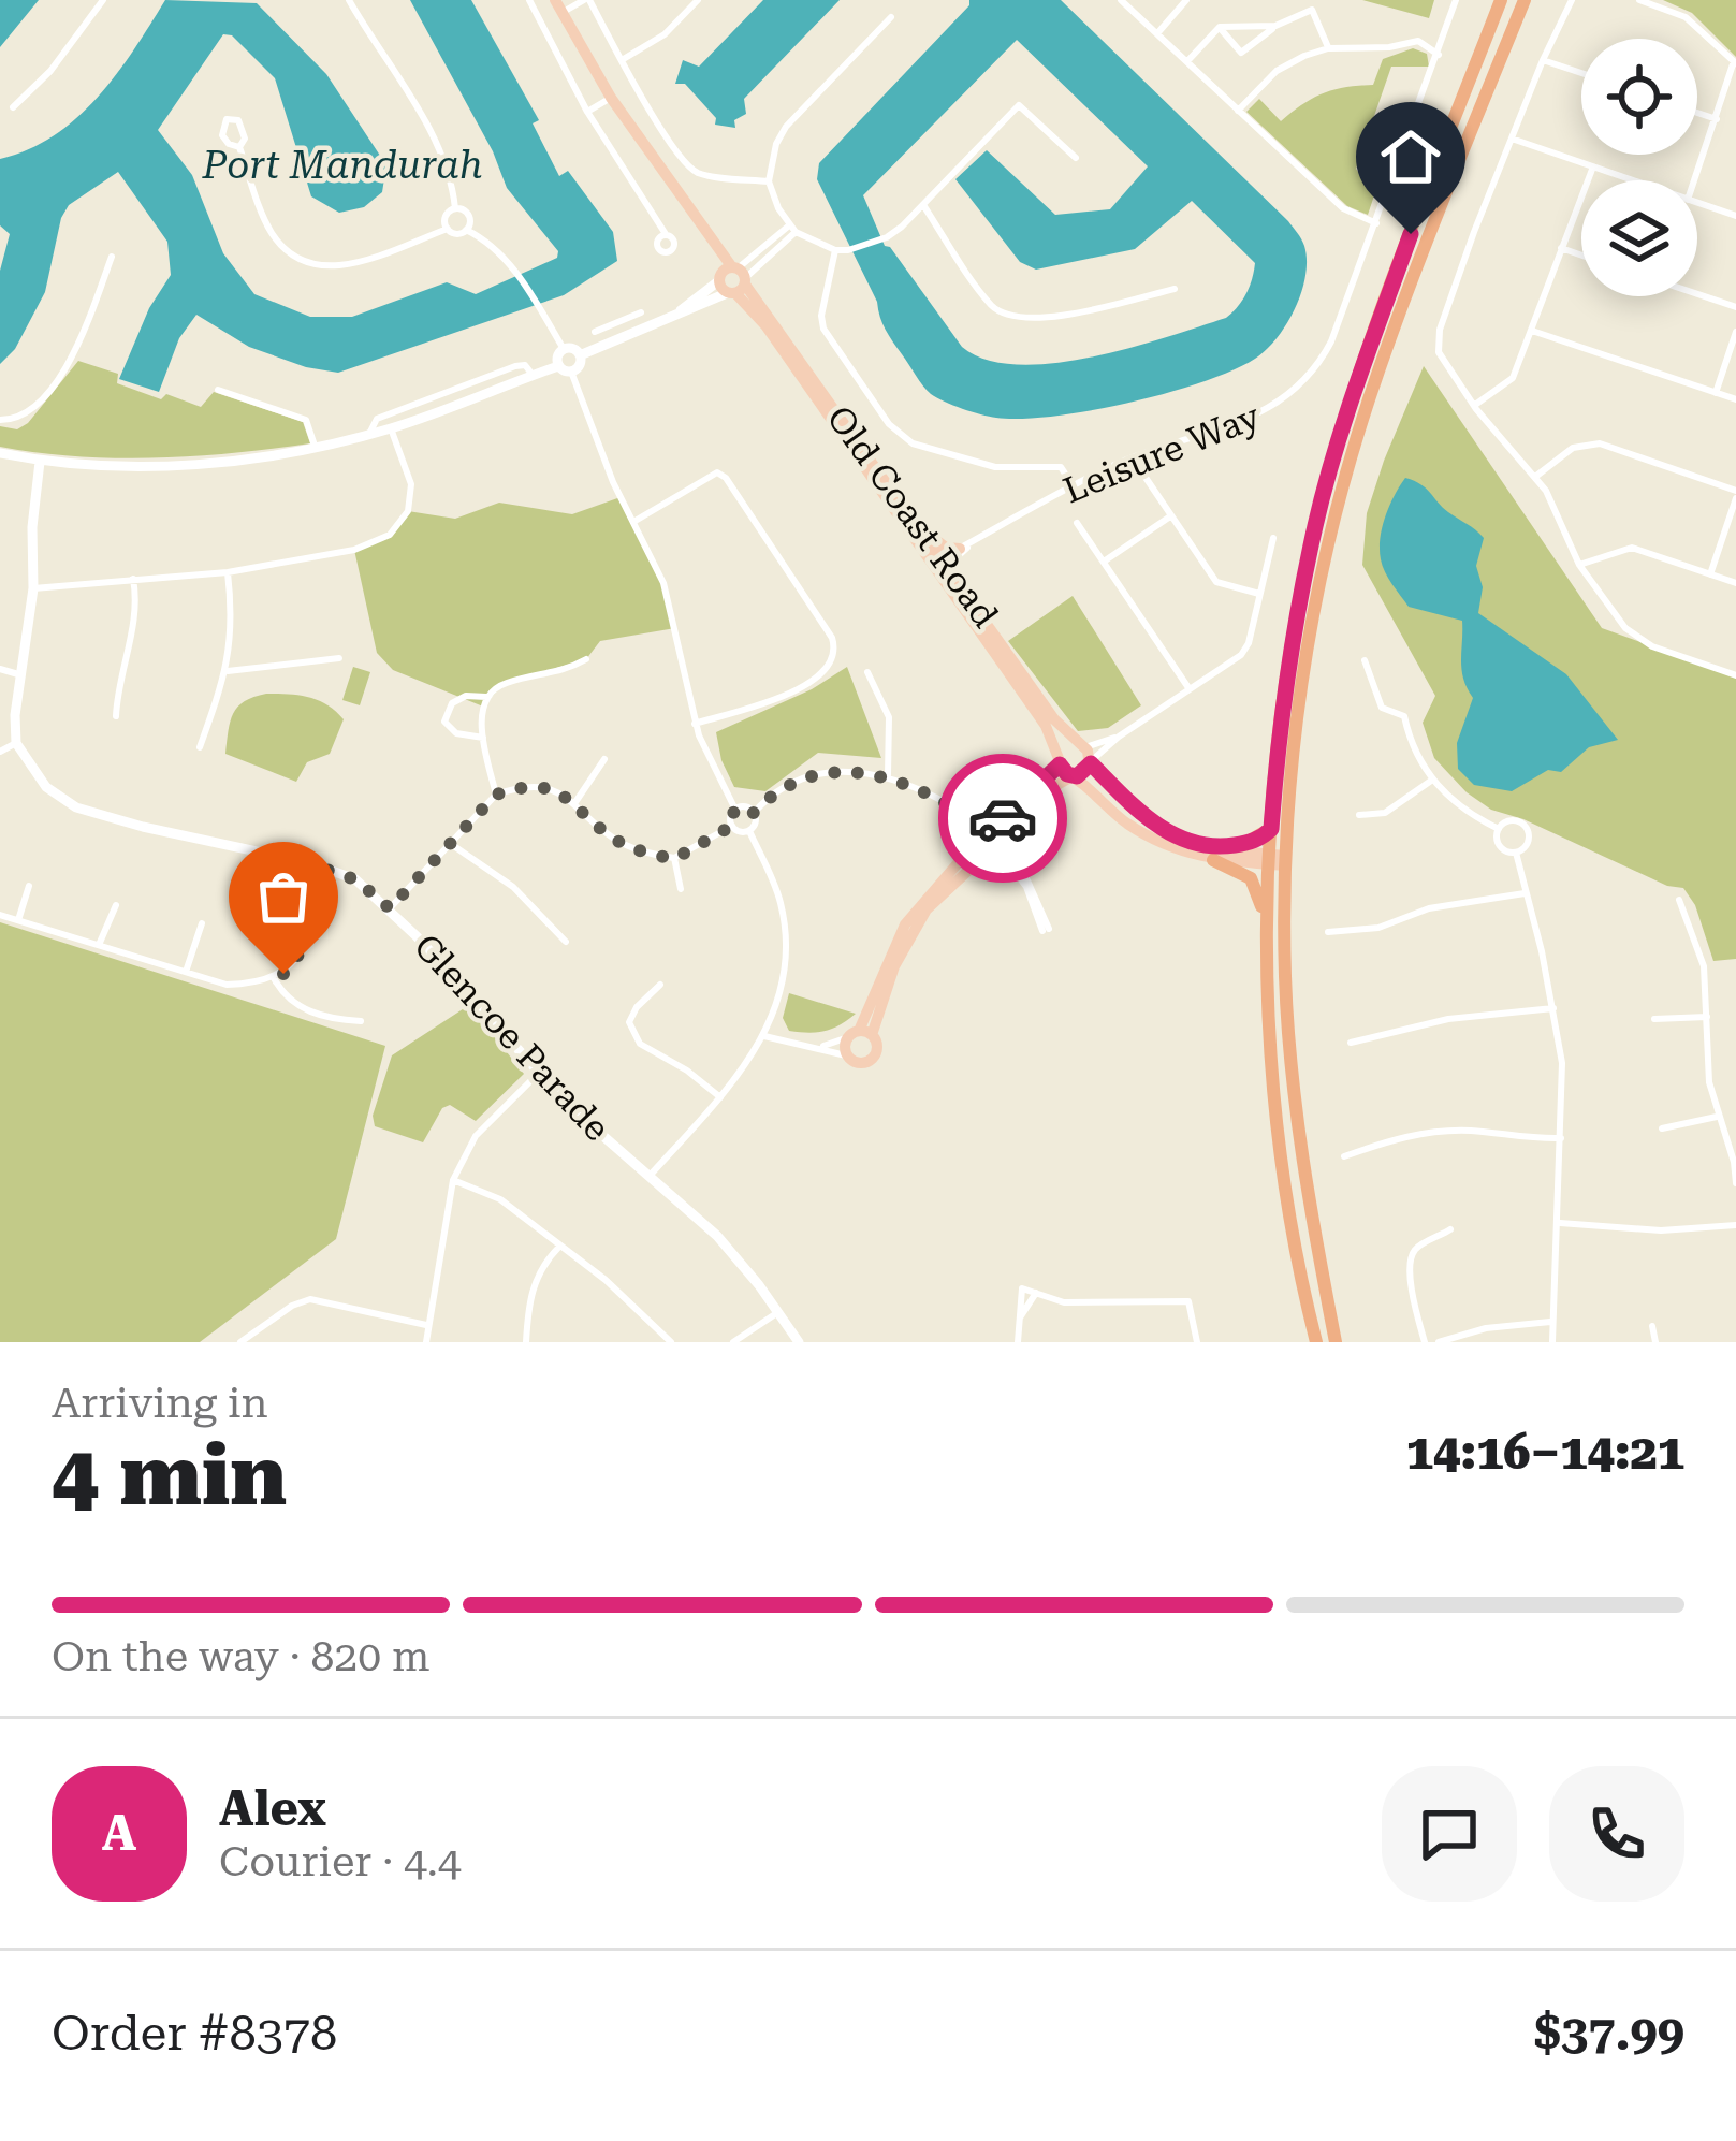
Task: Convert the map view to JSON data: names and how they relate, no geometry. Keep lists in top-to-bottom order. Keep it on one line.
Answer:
{"streets":{"main road":["Old Coast Road"],"street":["Leisure Way","Glencoe Parade"]},"crossings":[["Leisure Way","Old Coast Road"]],"water":["Port Mandurah"],"page":{"heading":["4 min","Arriving in","14:16–14:21"],"panel":["Alex","Courier · 4.4","Order #8378","$37.99"],"bar":"On the way · 820 m","round":"A"}}
